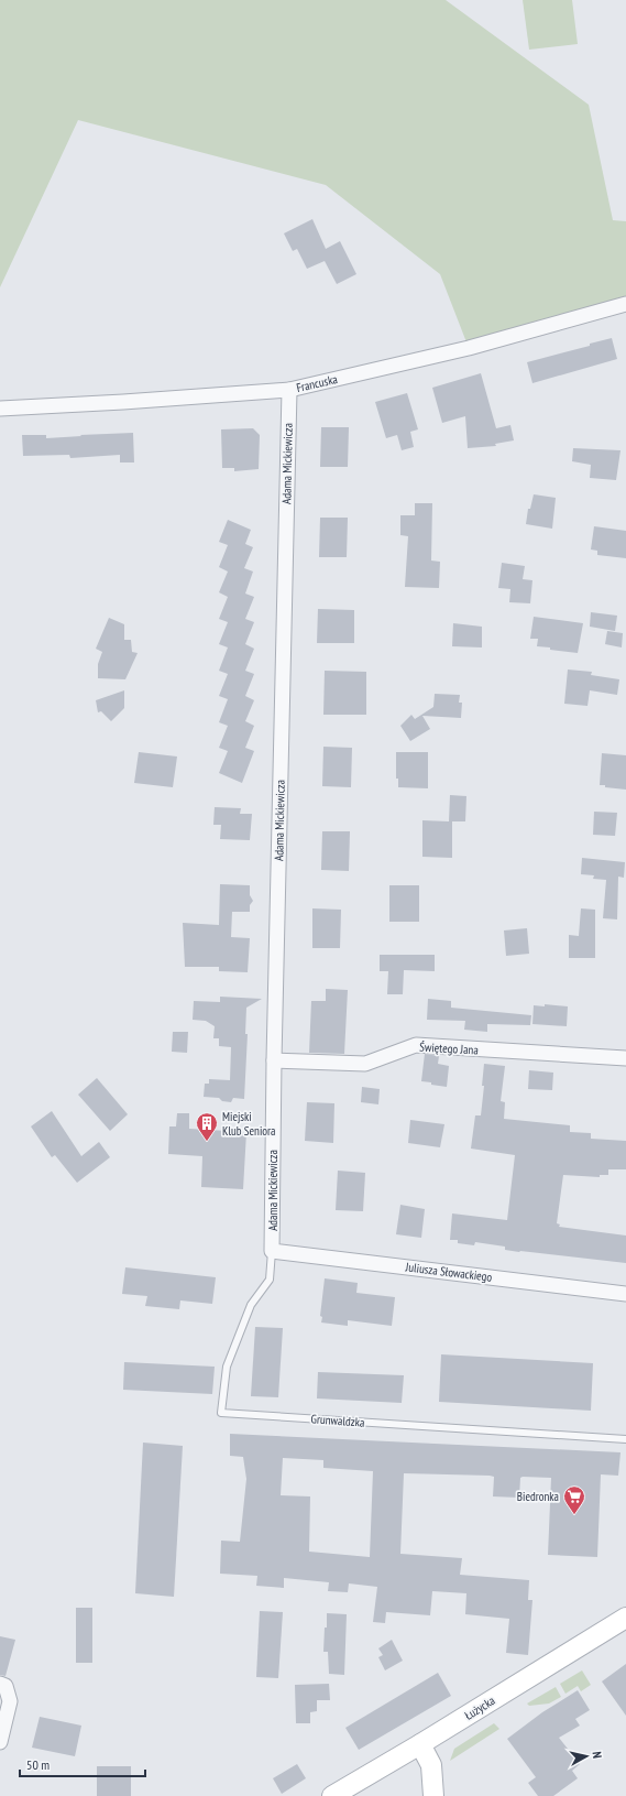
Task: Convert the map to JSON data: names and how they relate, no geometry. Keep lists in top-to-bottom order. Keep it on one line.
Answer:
{"streets":{"main road":["Łużycka"],"street":["Francuska","Adama Mickiewicza","Świętego Jana","Juliusza Słowackiego"],"lane":["Grunwaldzka"]},"crossings":[["Francuska","Adama Mickiewicza"],["Adama Mickiewicza","Świętego Jana"],["Adama Mickiewicza","Juliusza Słowackiego"],["Adama Mickiewicza","Grunwaldzka"],["Juliusza Słowackiego","Grunwaldzka"]],"places":{"building":["Miejski Klub Seniora"],"supermarket":["Biedronka"]},"scale_bar":"50 m","north":"right"}
